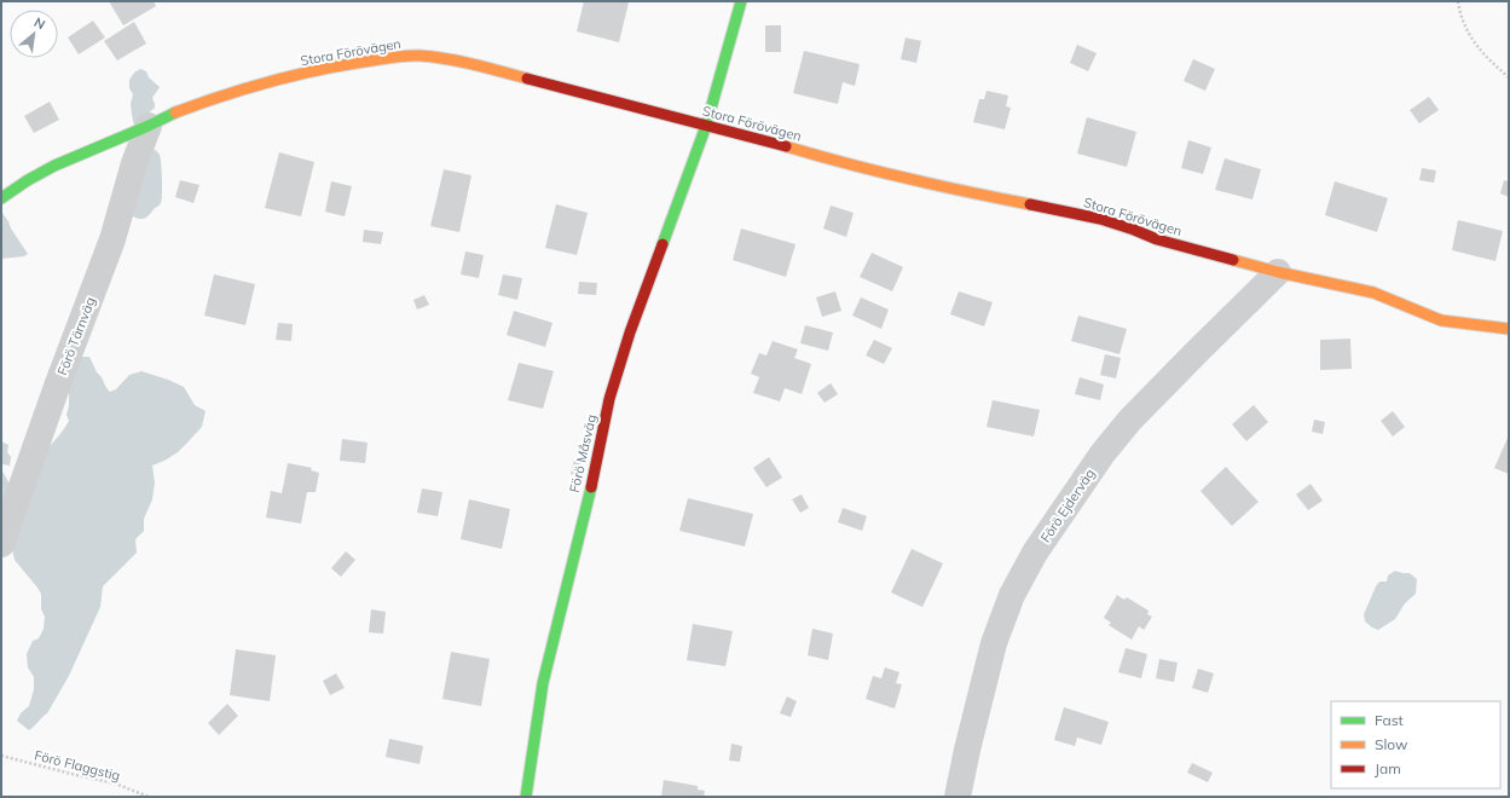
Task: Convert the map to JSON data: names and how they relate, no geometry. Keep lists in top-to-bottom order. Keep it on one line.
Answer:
{"streets":{"street":["Stora Förövägen","Förö Tärnväg","Förö Måsväg","Förö Ejderväg"],"path":["Förö Flaggstig"]},"crossings":[["Stora Förövägen","Förö Tärnväg"],["Stora Förövägen","Förö Måsväg"],["Stora Förövägen","Förö Ejderväg"]],"legend":["Fast","Slow","Jam"],"north":"top right"}
